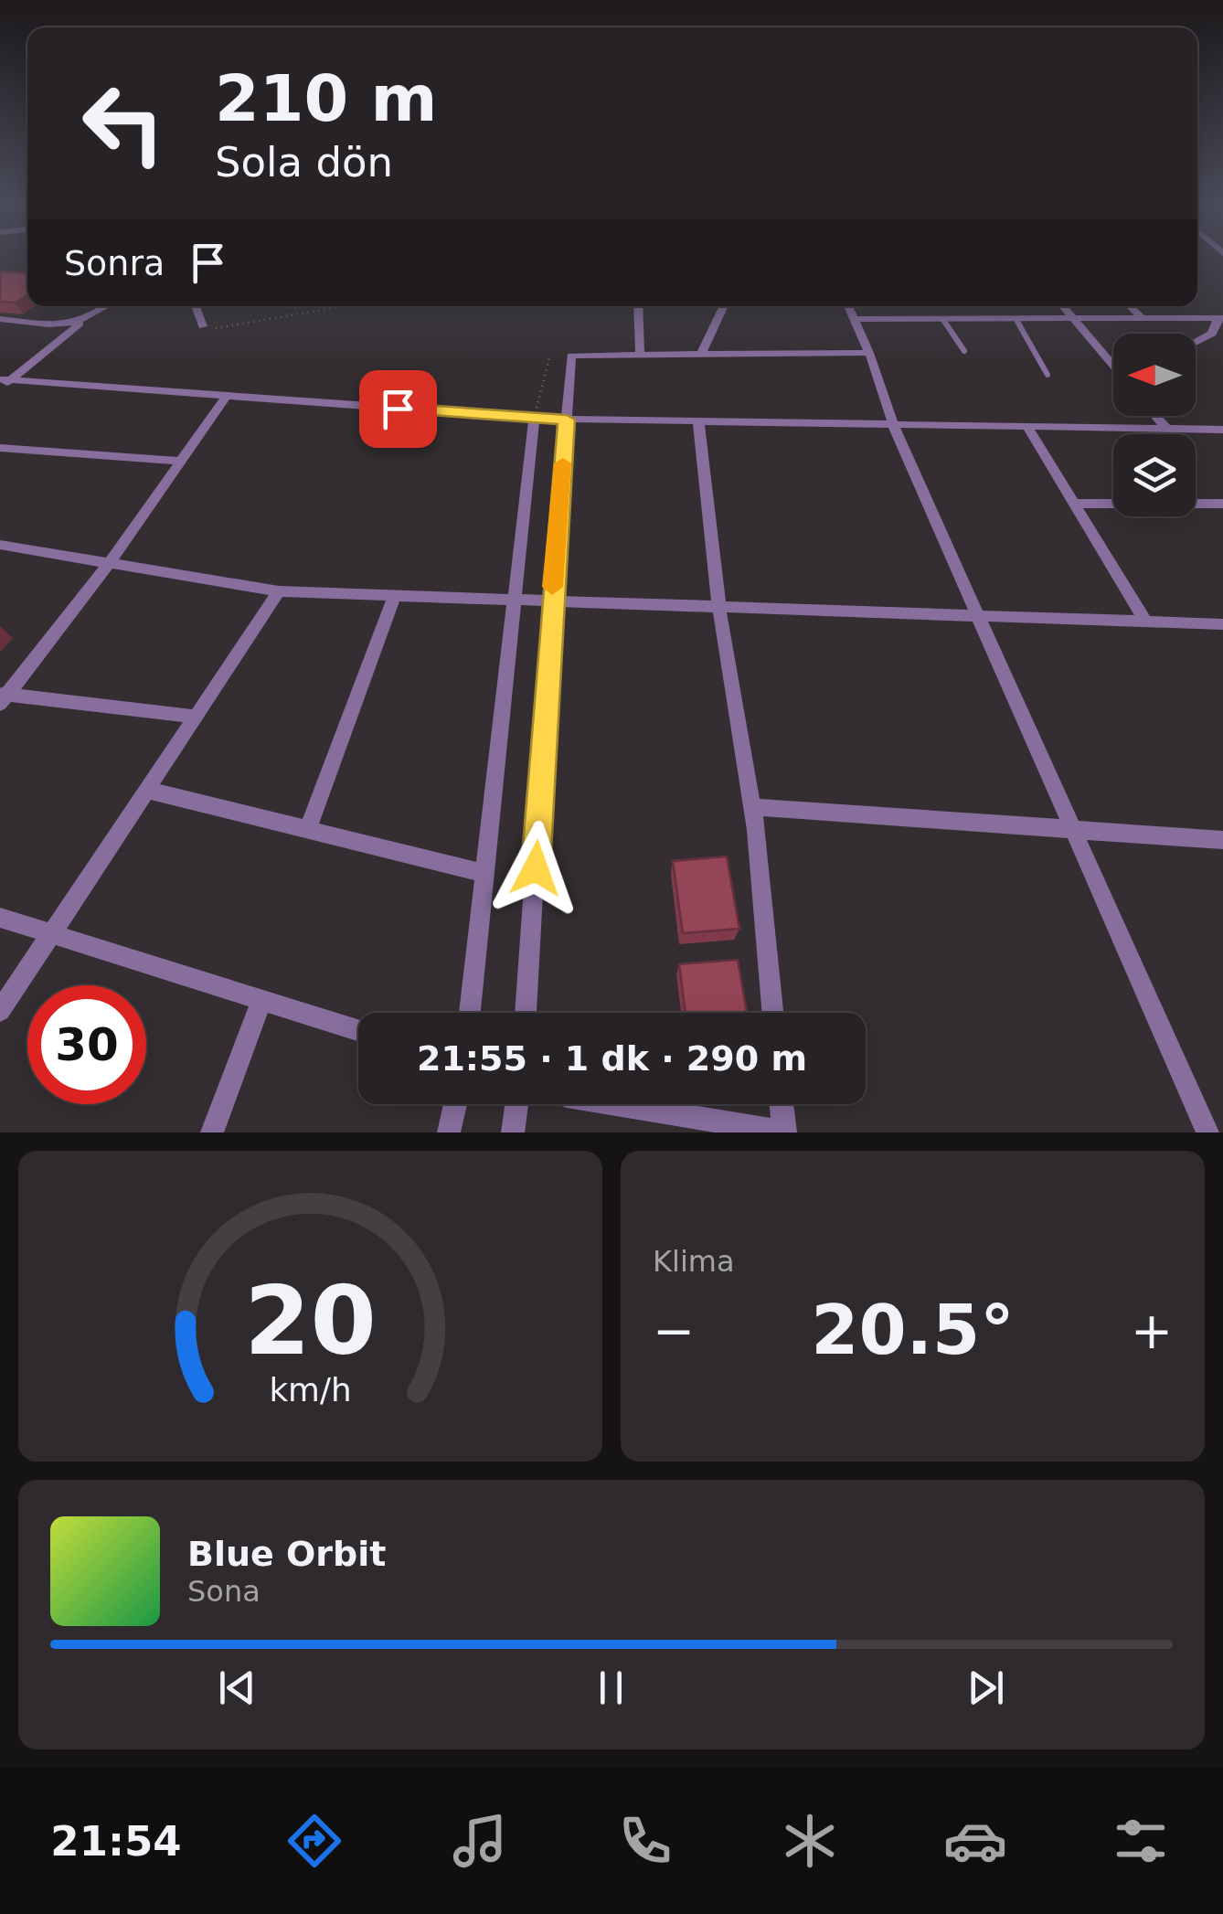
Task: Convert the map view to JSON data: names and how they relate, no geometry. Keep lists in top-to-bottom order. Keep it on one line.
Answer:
{"north":"left","page":{"turn":["210 m","Sola dön"],"then":"Sonra","limit":"30","trip":"21:55 · 1 dk · 290 m","tile":"Klima","heat":["−","20.5°","+"],"song":["Blue Orbit","Sona"],"tabs":"21:54","gauge":["20","km/h"]}}
